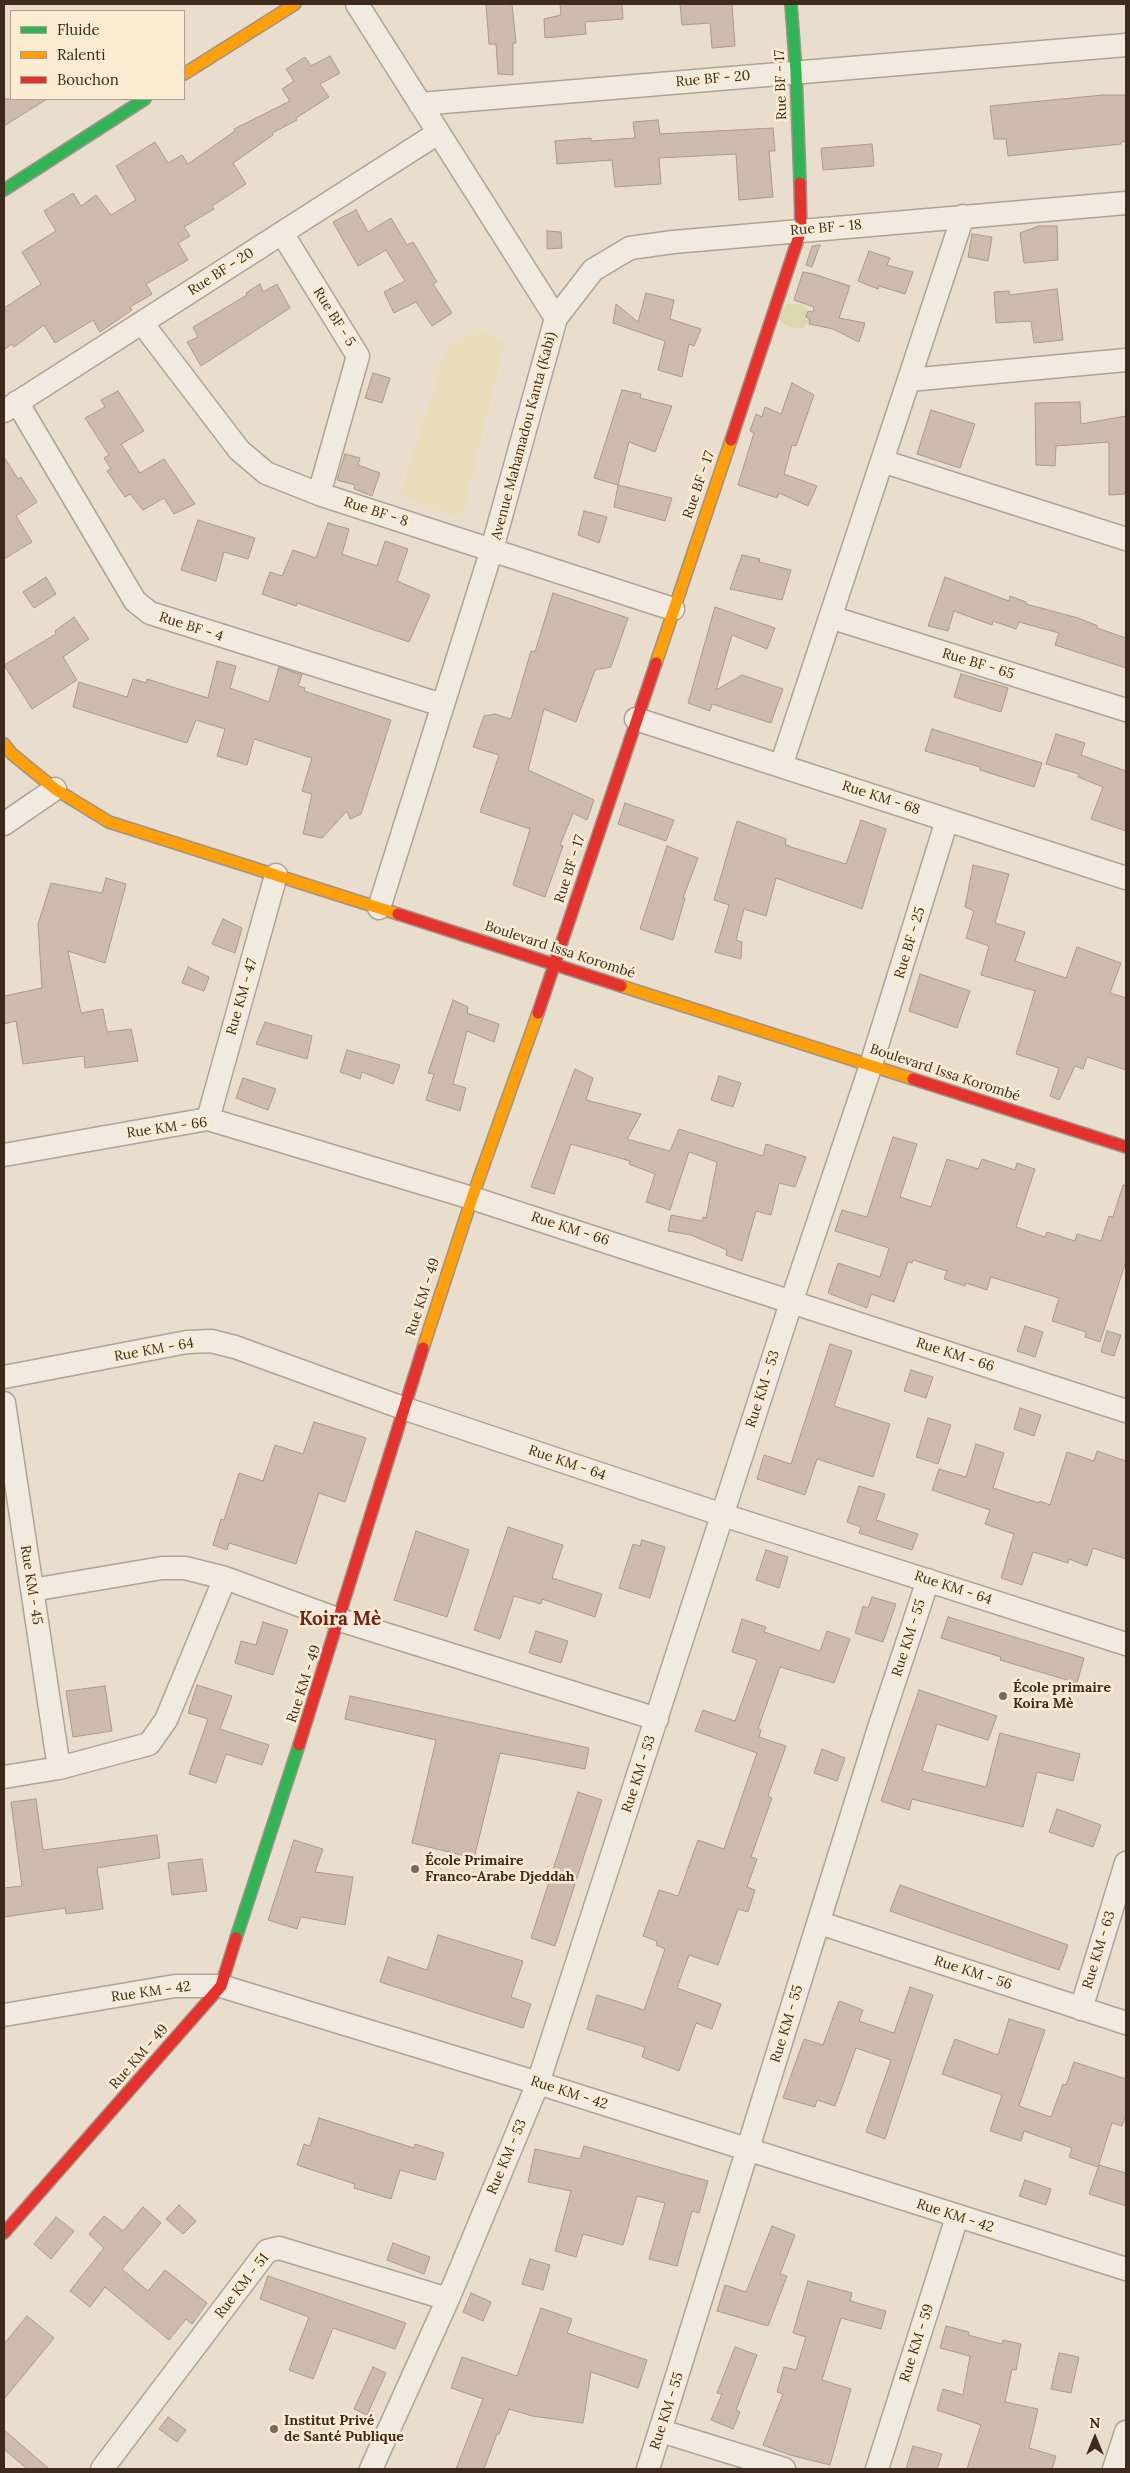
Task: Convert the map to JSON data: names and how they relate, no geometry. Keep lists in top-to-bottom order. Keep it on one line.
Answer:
{"streets":{"street":["Rue BF - 20","Rue BF - 17","Rue BF - 18","Rue BF - 5","Avenue Mahamadou Kanta (Kabi)","Rue BF - 8","Rue BF - 4","Rue BF - 65","Rue KM - 68","Rue BF - 25","Boulevard Issa Korombé","Rue KM - 47","Rue KM - 66","Rue KM - 49","Rue KM - 64","Rue KM - 53","Rue KM - 45","Rue KM - 55","Rue KM - 63","Rue KM - 56","Rue KM - 42","Rue KM - 51","Rue KM - 59"]},"crossings":[["Rue BF - 20","Rue BF - 17"],["Rue BF - 20","Rue BF - 5"],["Rue BF - 20","Avenue Mahamadou Kanta (Kabi)"],["Rue BF - 20","Rue BF - 8"],["Rue BF - 20","Rue BF - 4"],["Rue BF - 17","Rue BF - 18"],["Rue BF - 17","Rue BF - 8"],["Rue BF - 17","Rue KM - 68"],["Rue BF - 17","Boulevard Issa Korombé"],["Rue BF - 17","Rue KM - 49"],["Rue BF - 18","Avenue Mahamadou Kanta (Kabi)"],["Rue BF - 5","Rue BF - 8"],["Avenue Mahamadou Kanta (Kabi)","Rue BF - 8"],["Avenue Mahamadou Kanta (Kabi)","Rue BF - 4"],["Avenue Mahamadou Kanta (Kabi)","Boulevard Issa Korombé"],["Rue KM - 68","Rue BF - 25"],["Rue BF - 25","Boulevard Issa Korombé"],["Rue BF - 25","Rue KM - 53"],["Boulevard Issa Korombé","Rue KM - 47"],["Boulevard Issa Korombé","Rue KM - 49"],["Boulevard Issa Korombé","Rue KM - 53"],["Rue KM - 47","Rue KM - 66"],["Rue KM - 66","Rue KM - 49"],["Rue KM - 66","Rue KM - 53"],["Rue KM - 49","Rue KM - 64"],["Rue KM - 49","Rue KM - 42"],["Rue KM - 64","Rue KM - 53"],["Rue KM - 64","Rue KM - 55"],["Rue KM - 53","Rue KM - 42"],["Rue KM - 53","Rue KM - 51"],["Rue KM - 55","Rue KM - 56"],["Rue KM - 55","Rue KM - 42"],["Rue KM - 63","Rue KM - 56"],["Rue KM - 42","Rue KM - 59"]],"districts":["Koira Mè"],"places":["École primaire Koira Mè","École Primaire Franco-Arabe Djeddah","Institut Privé de Santé Publique"],"legend":["Fluide","Ralenti","Bouchon"],"north":"top"}
